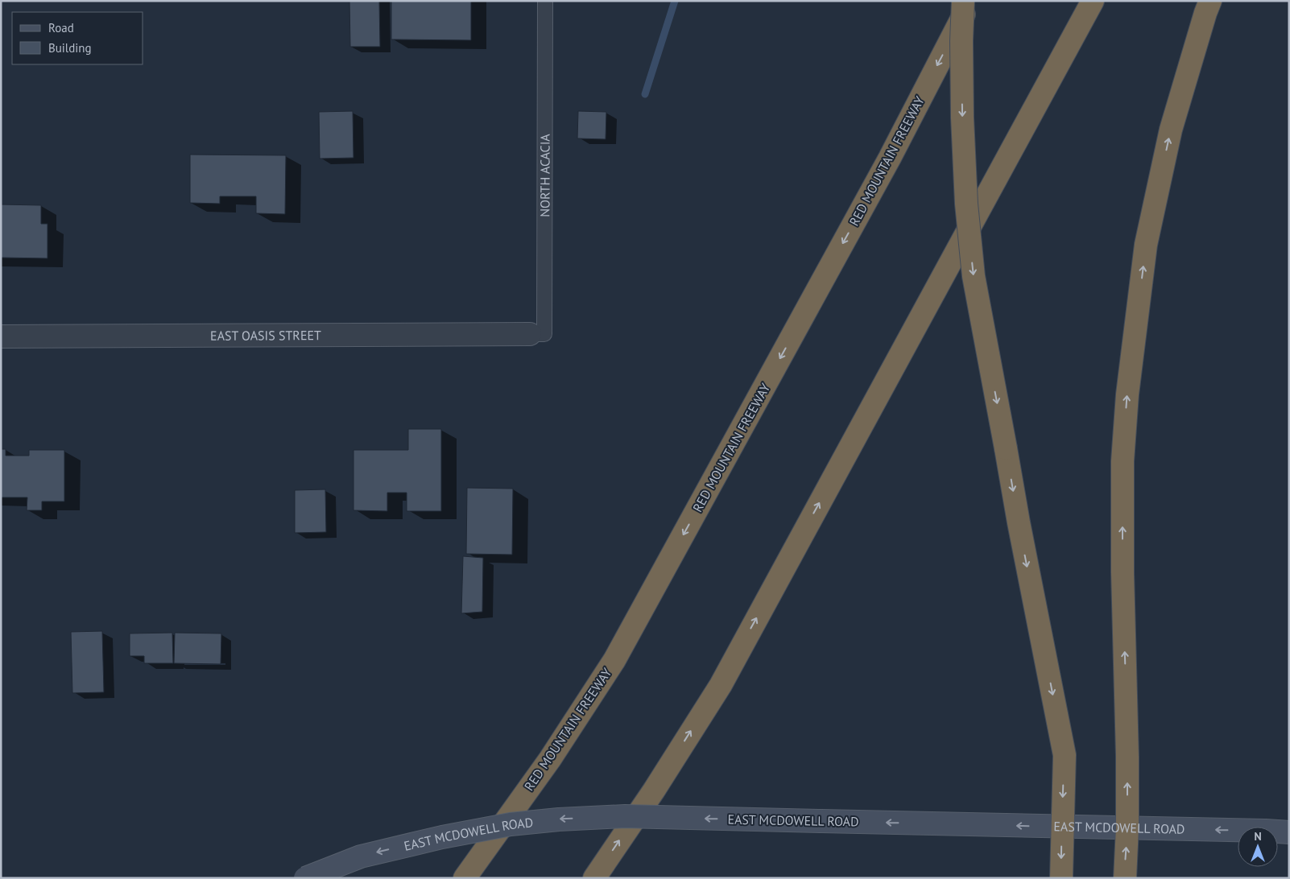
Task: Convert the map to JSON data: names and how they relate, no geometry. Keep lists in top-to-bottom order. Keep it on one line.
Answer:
{"streets":{"highway":["RED MOUNTAIN FREEWAY"],"main road":["EAST MCDOWELL ROAD"],"street":["EAST OASIS STREET"],"lane":["NORTH ACACIA"]},"crossings":[["NORTH ACACIA","EAST OASIS STREET"]],"one_way":["EAST MCDOWELL ROAD"],"legend":["Road","Building"],"north":"top"}
